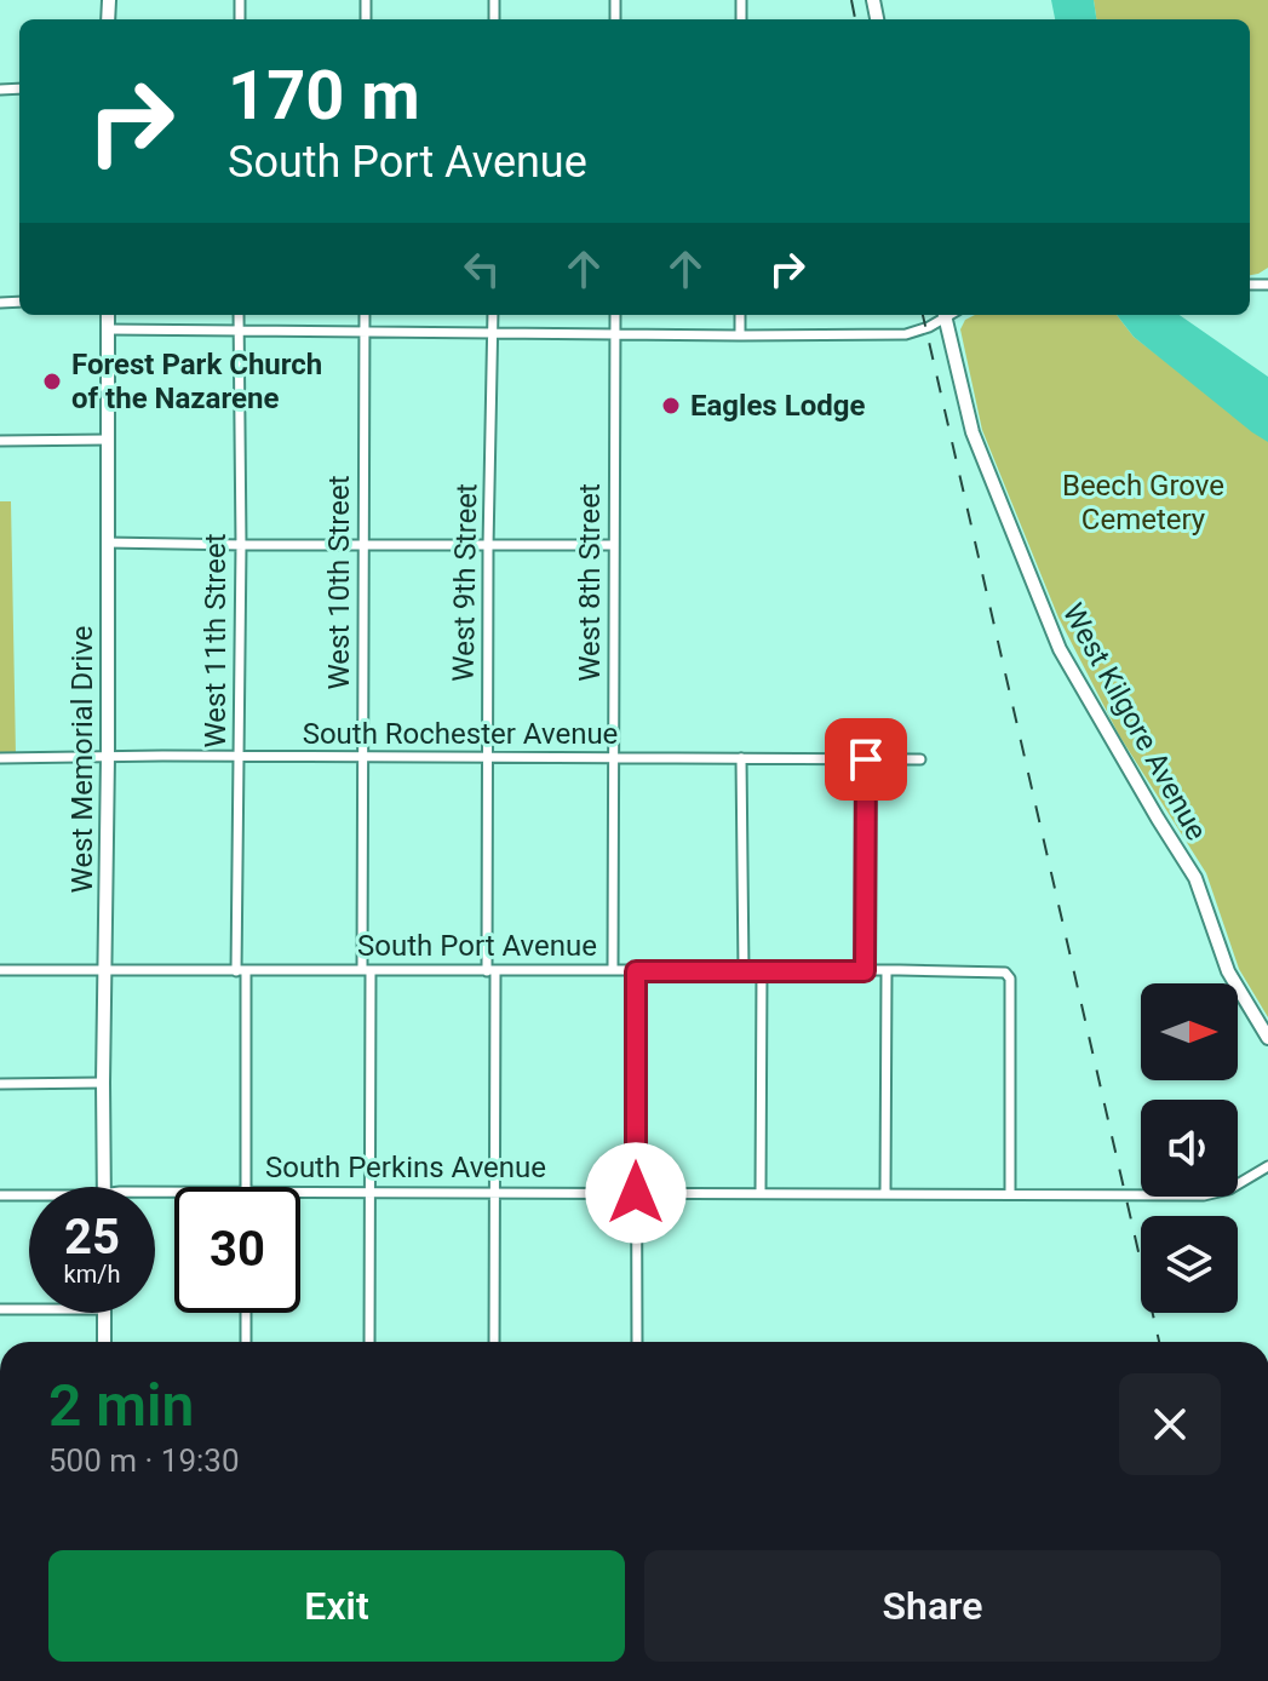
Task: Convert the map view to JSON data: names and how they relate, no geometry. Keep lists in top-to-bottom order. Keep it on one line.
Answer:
{"streets":{"main road":["West Kilgore Avenue","West Memorial Drive"],"street":["West 10th Street","West 9th Street","West 8th Street","West 11th Street","South Rochester Avenue","South Port Avenue","South Perkins Avenue"]},"crossings":[["West 10th Street","South Rochester Avenue"],["West 10th Street","South Port Avenue"],["West 10th Street","South Perkins Avenue"],["West 9th Street","South Rochester Avenue"],["West 9th Street","South Port Avenue"],["West 9th Street","South Perkins Avenue"],["West 8th Street","South Rochester Avenue"],["West 8th Street","South Port Avenue"],["West 11th Street","South Rochester Avenue"],["West 11th Street","South Port Avenue"],["South Rochester Avenue","West Memorial Drive"],["West Memorial Drive","South Port Avenue"],["South Port Avenue","South Perkins Avenue"]],"parks":["Beech Grove Cemetery"],"places":["Forest Park Church of the Nazarene","Eagles Lodge"],"north":"right","page":{"turn":["170 m","South Port Avenue"],"speed":"25 km/h","limit":"30","heading":["2 min","500 m · 19:30"],"buttons":["Exit","Share"]}}
